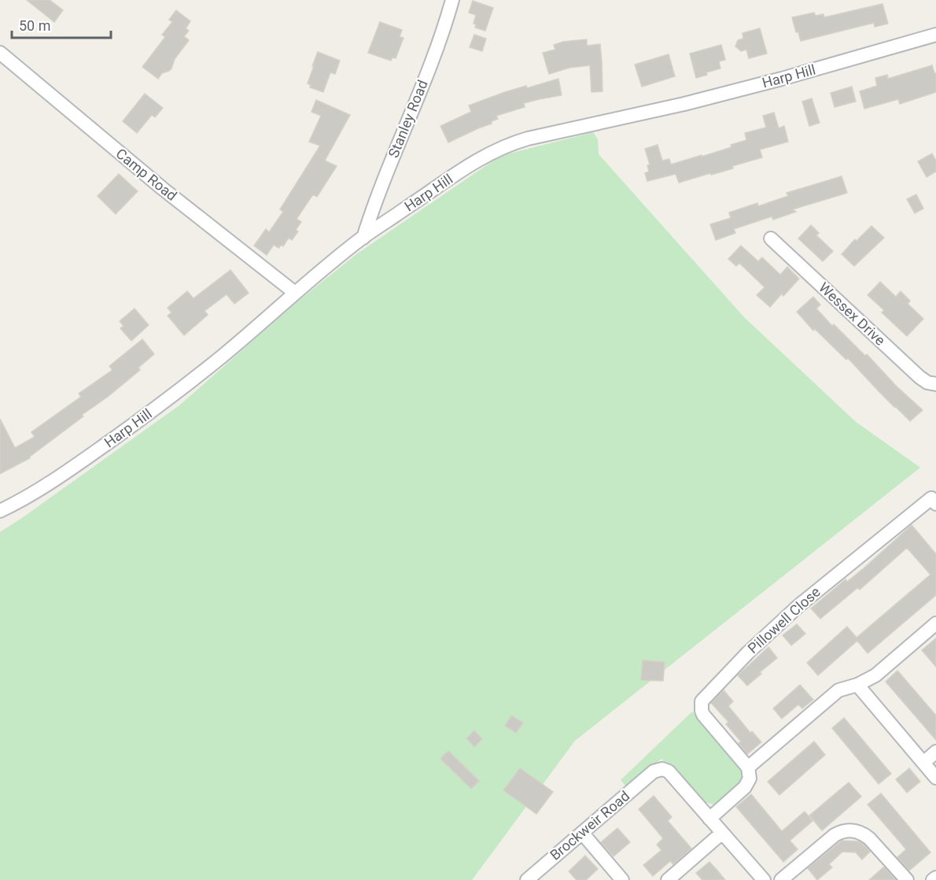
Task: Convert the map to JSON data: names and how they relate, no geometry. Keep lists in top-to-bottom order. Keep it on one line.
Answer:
{"streets":{"street":["Harp Hill","Stanley Road","Camp Road","Wessex Drive","Pillowell Close","Brockweir Road"]},"crossings":[["Harp Hill","Stanley Road"],["Harp Hill","Camp Road"]],"scale_bar":"50 m"}
